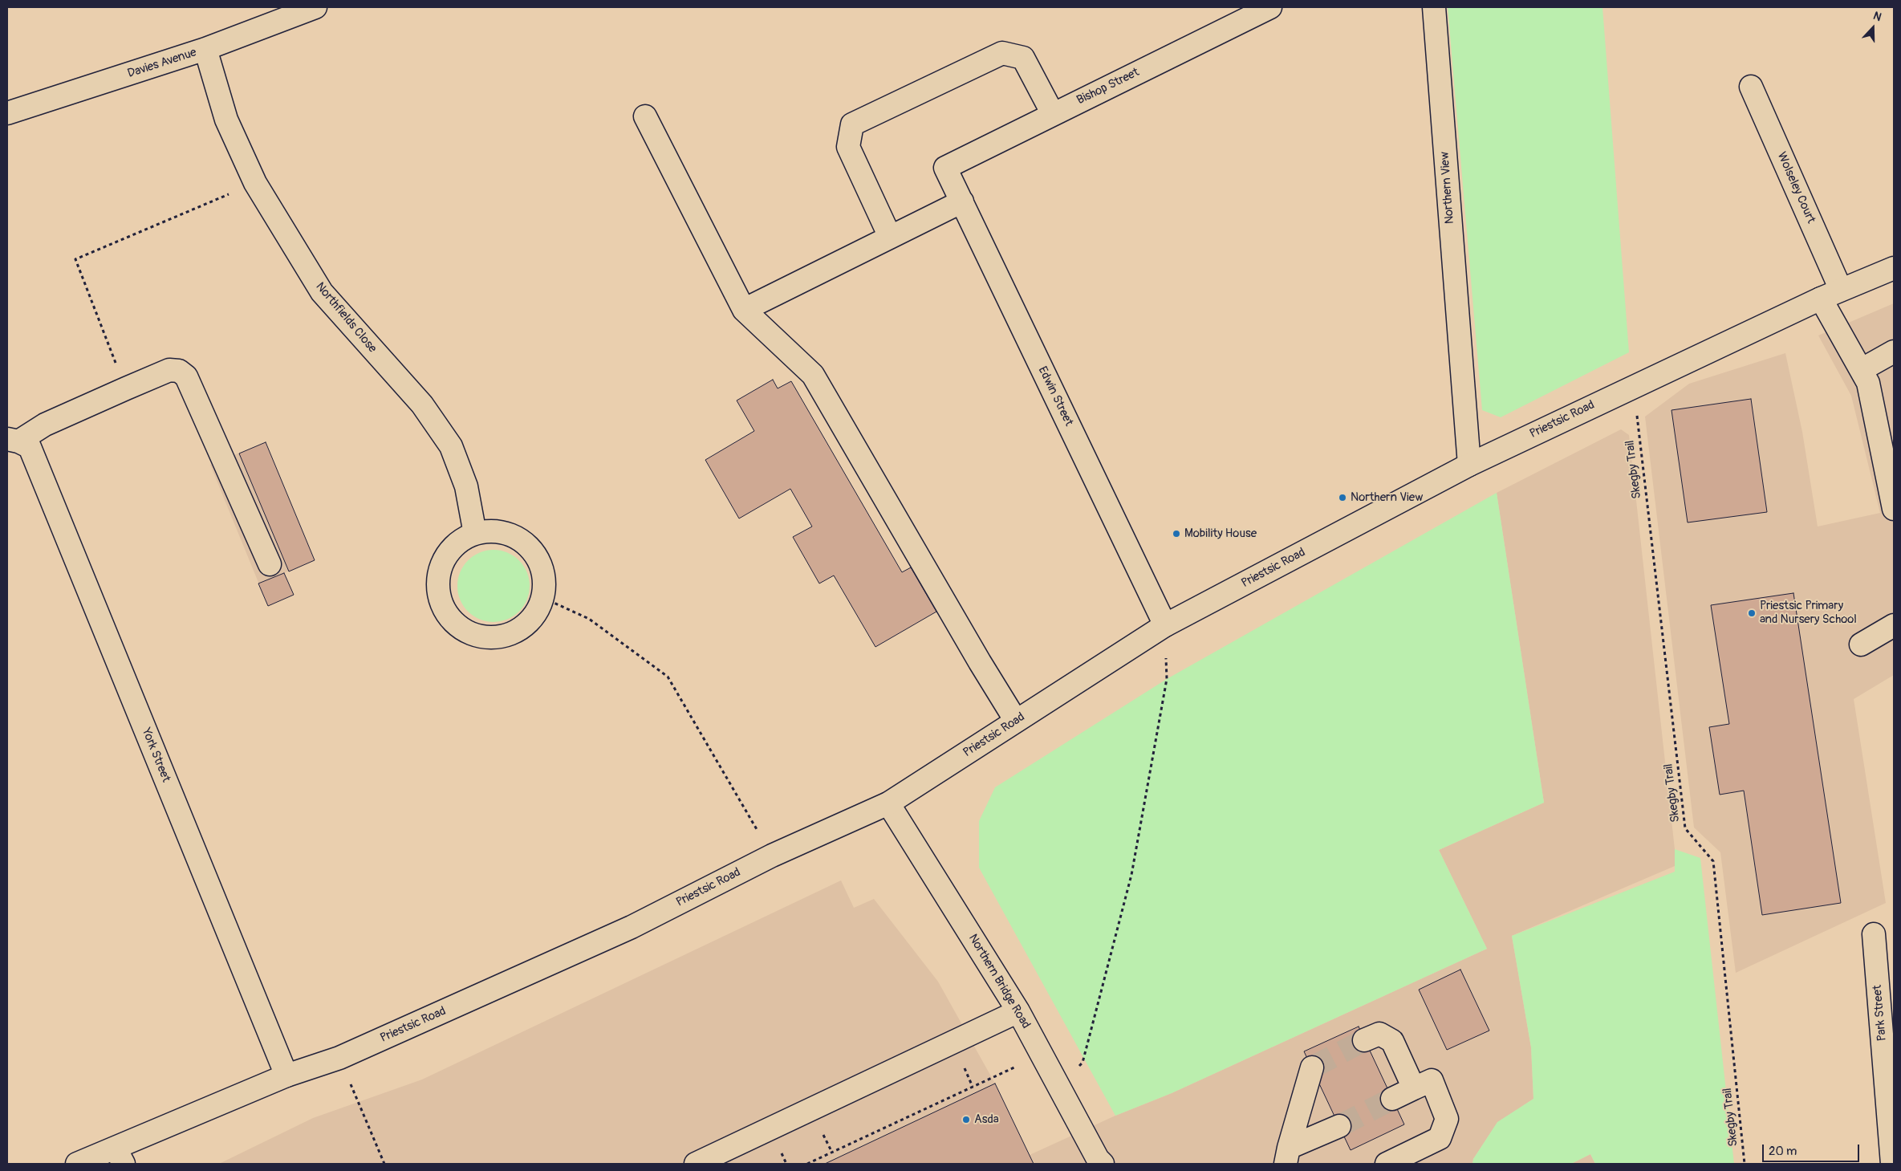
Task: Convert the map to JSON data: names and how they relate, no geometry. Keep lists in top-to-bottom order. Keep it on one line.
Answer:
{"streets":{"street":["Davies Avenue","Bishop Street","Northern View","Wolseley Court","Northfields Close","Edwin Street","Priestsic Road","York Street","Northern Bridge Road","Park Street"],"path":["Skegby Trail"]},"crossings":[["Davies Avenue","Northfields Close"],["Bishop Street","Edwin Street"],["Northern View","Priestsic Road"],["Wolseley Court","Priestsic Road"],["Edwin Street","Priestsic Road"],["Priestsic Road","York Street"],["Priestsic Road","Northern Bridge Road"]],"places":["Northern View","Mobility House","Priestsic Primary and Nursery School","Asda"],"scale_bar":"20 m","north":"top"}
